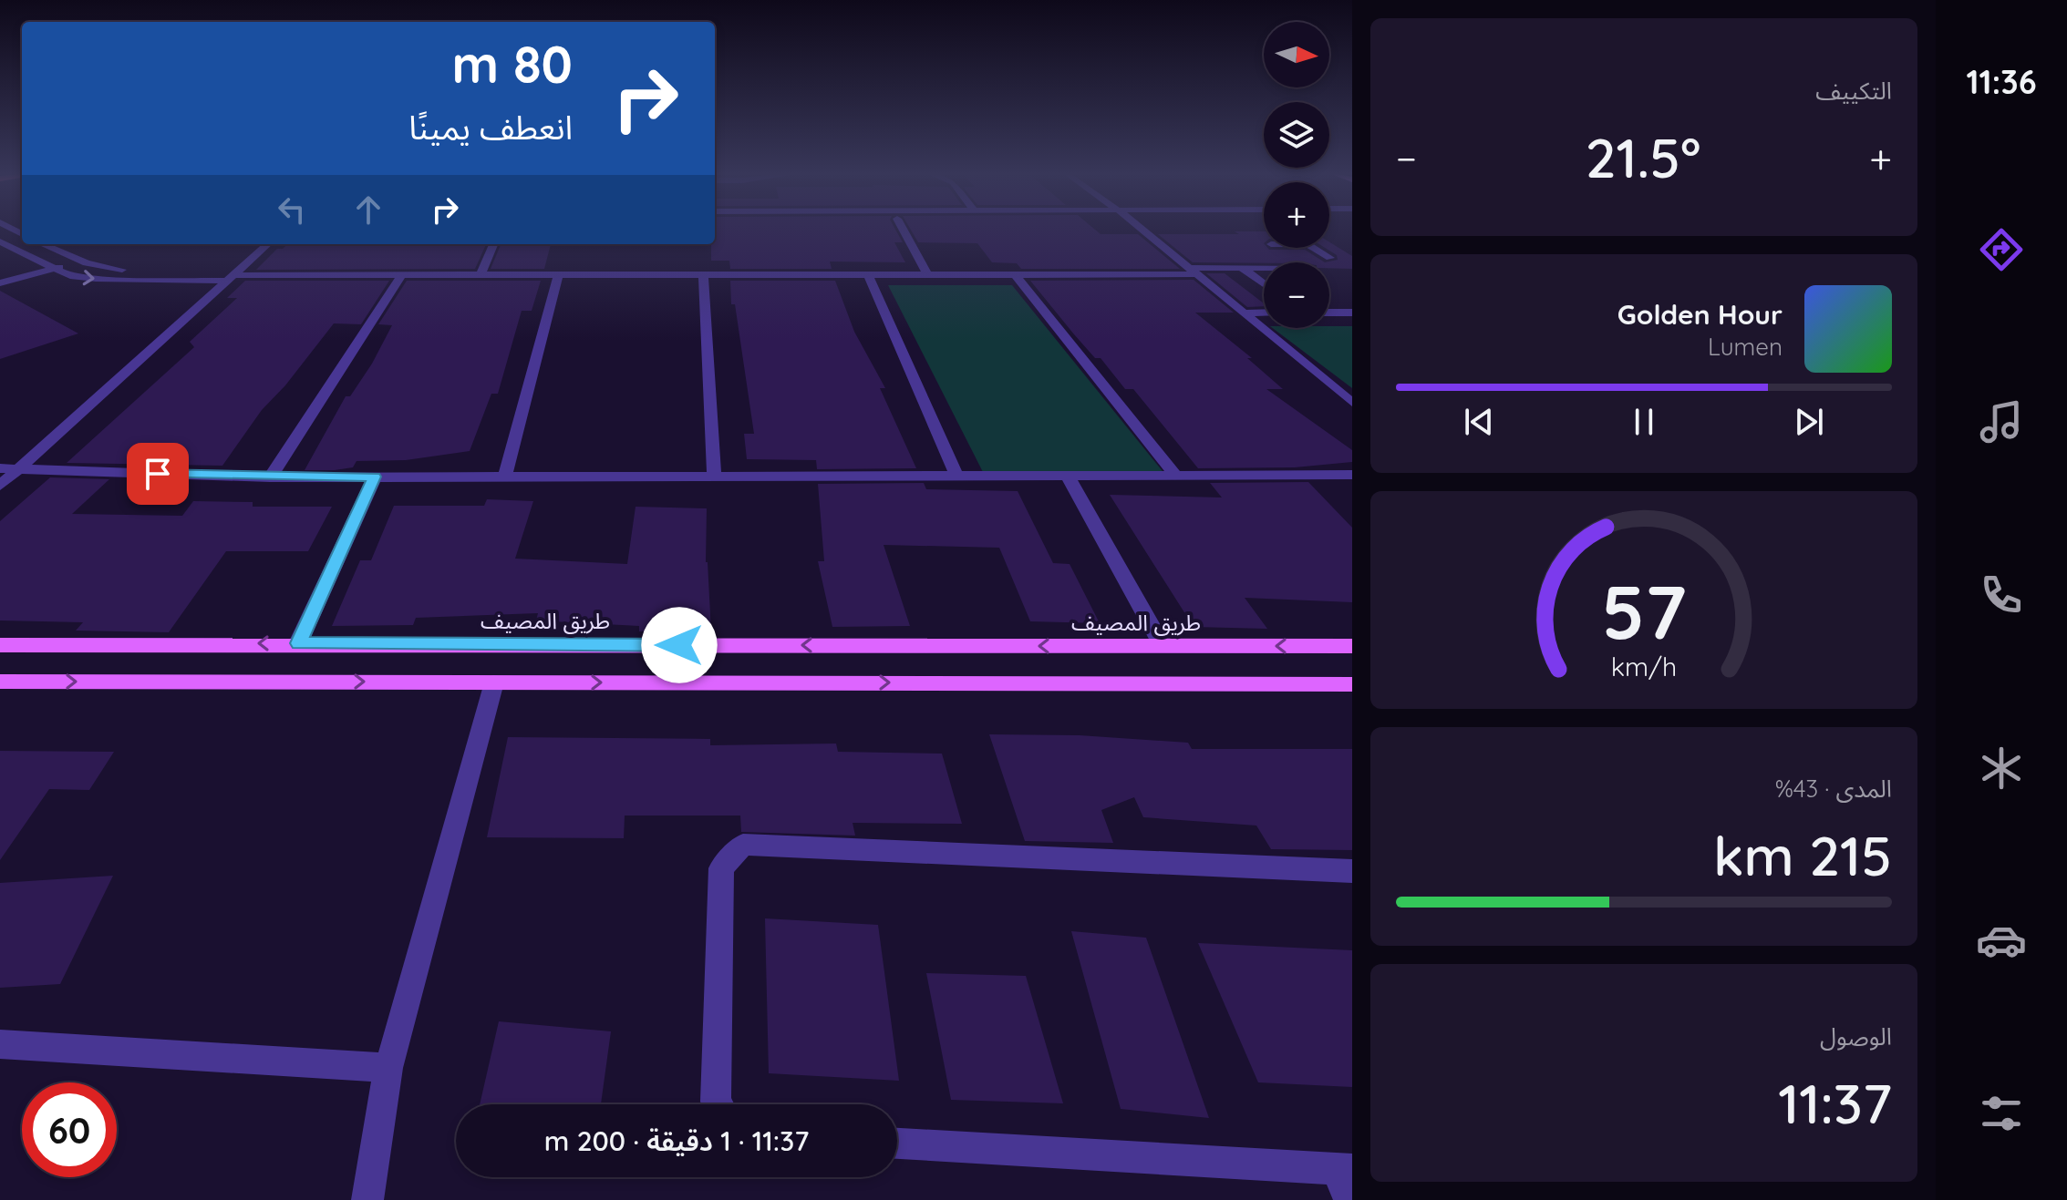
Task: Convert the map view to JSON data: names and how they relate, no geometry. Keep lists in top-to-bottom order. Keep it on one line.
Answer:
{"streets":{"main road":["طريق المصيف"]},"north":"right","page":{"tabs":"11:36","tile":["التكييف",["المدى · 43%","215 km"],["الوصول","11:37"]],"map_buttons":["+","−"],"turn":["80 m","انعطف يمينًا"],"heat":["−","21.5°","+"],"song":["Golden Hour","Lumen"],"limit":"60","trip":"11:37 · 1 دقيقة · 200 m","gauge":["57","km/h"]}}
